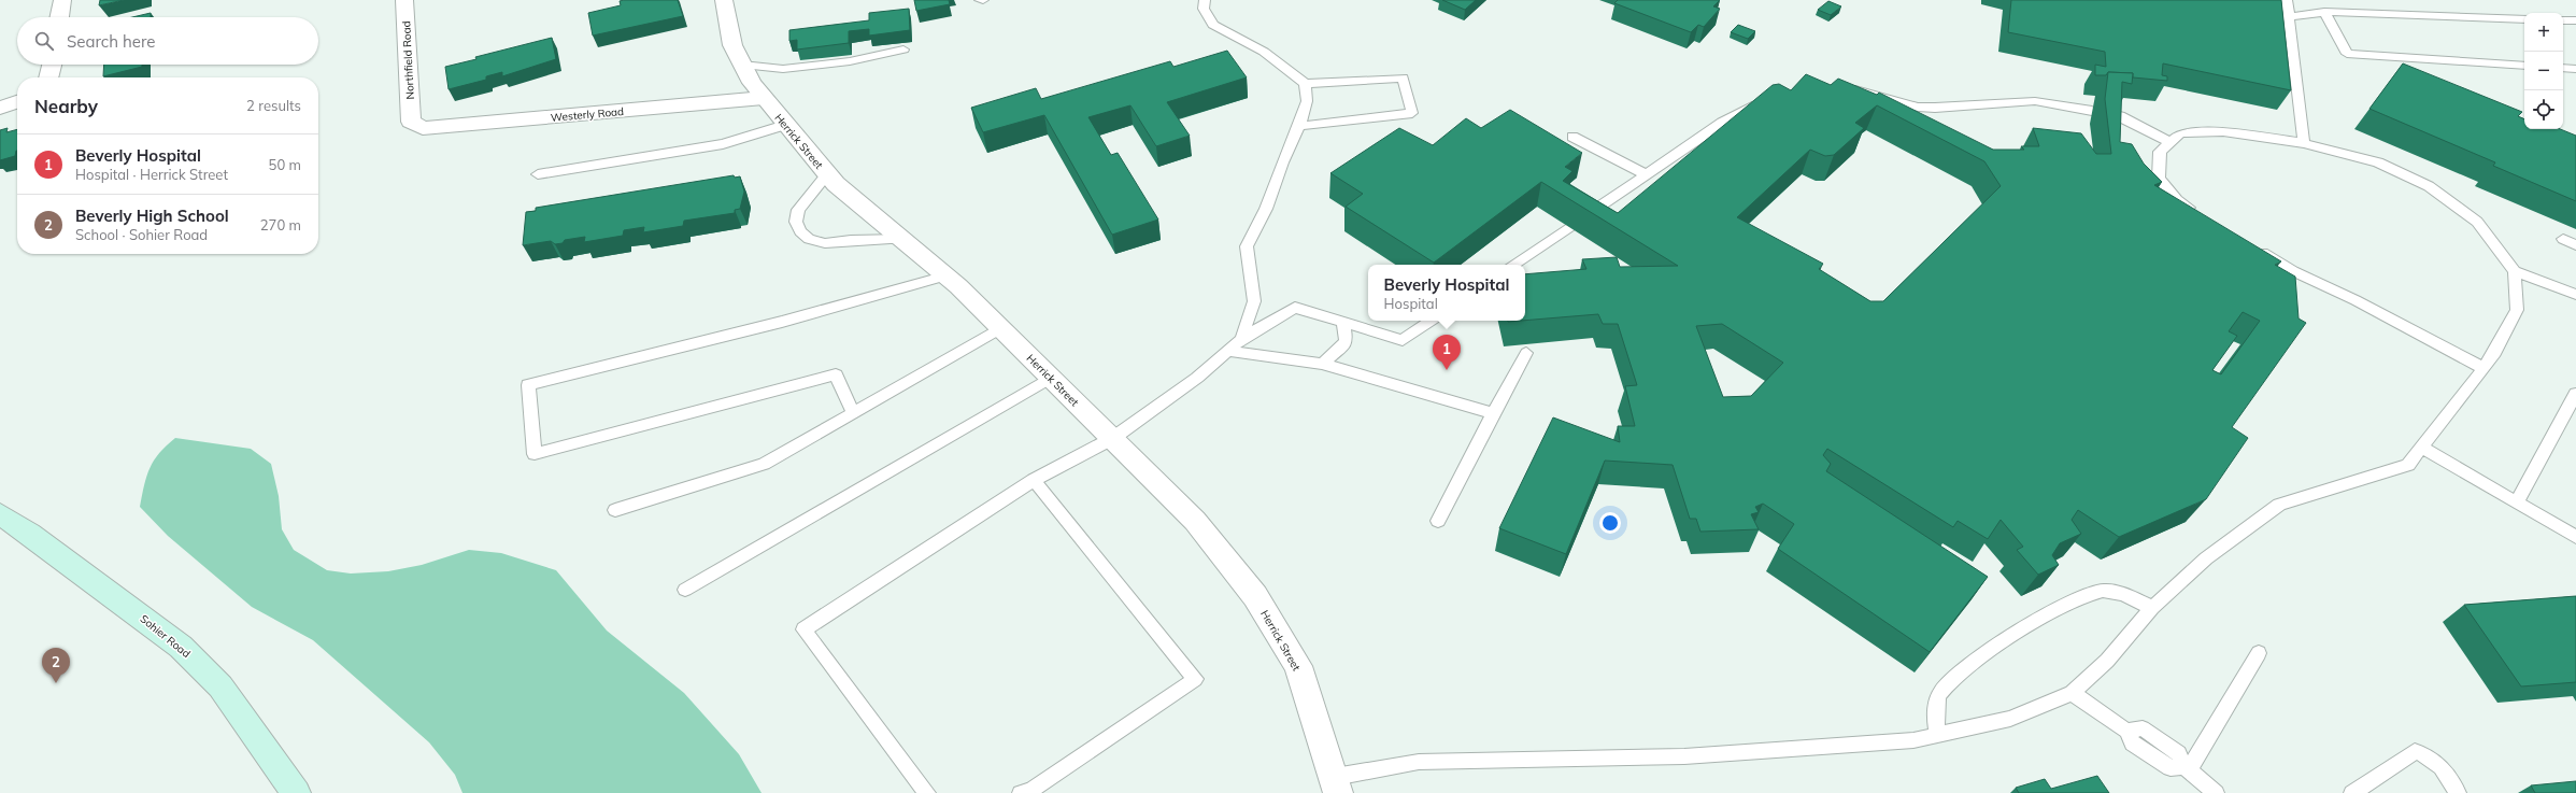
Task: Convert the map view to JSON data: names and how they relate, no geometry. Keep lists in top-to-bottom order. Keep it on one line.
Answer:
{"streets":{"main road":["Sohier Road"],"street":["Northfield Road","Westerly Road","Herrick Street"]},"crossings":[["Northfield Road","Westerly Road"],["Westerly Road","Herrick Street"]],"page":{"map_buttons":["+","−"],"search":"Search here","heading":["Nearby","2 results"],"list":[{"mark":"1","name":"Beverly Hospital","note":"Hospital · Herrick Street","value":"50 m"},{"mark":"2","name":"Beverly High School","note":"School · Sohier Road","value":"270 m"}],"popup":["Beverly Hospital","Hospital"],"pins":["1","2"]}}
